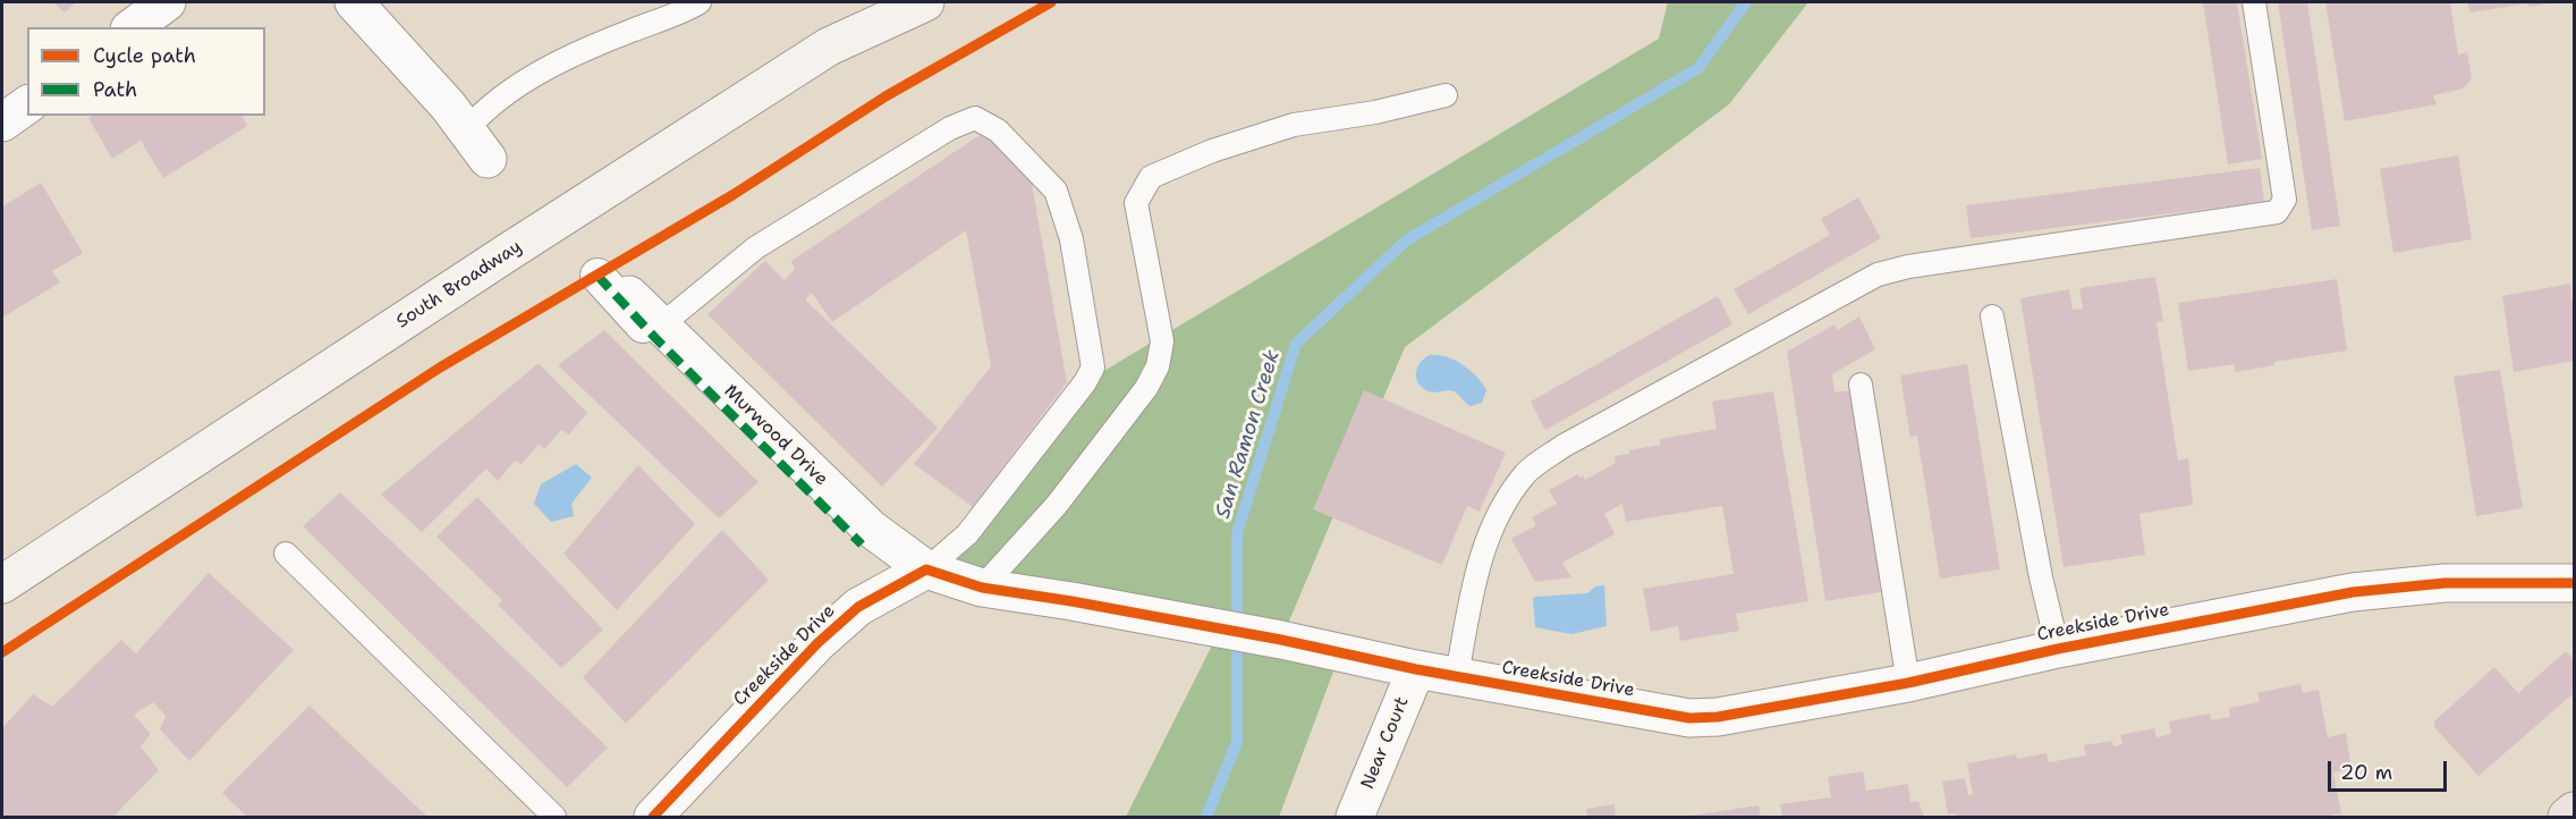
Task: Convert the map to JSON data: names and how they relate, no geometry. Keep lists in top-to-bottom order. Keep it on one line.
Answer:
{"streets":{"main road":["South Broadway"],"street":["Murwood Drive","Creekside Drive","Near Court"]},"crossings":[["Murwood Drive","Creekside Drive"],["Creekside Drive","Near Court"]],"water":["San Ramon Creek"],"legend":["Cycle path","Path"],"scale_bar":"20 m"}
